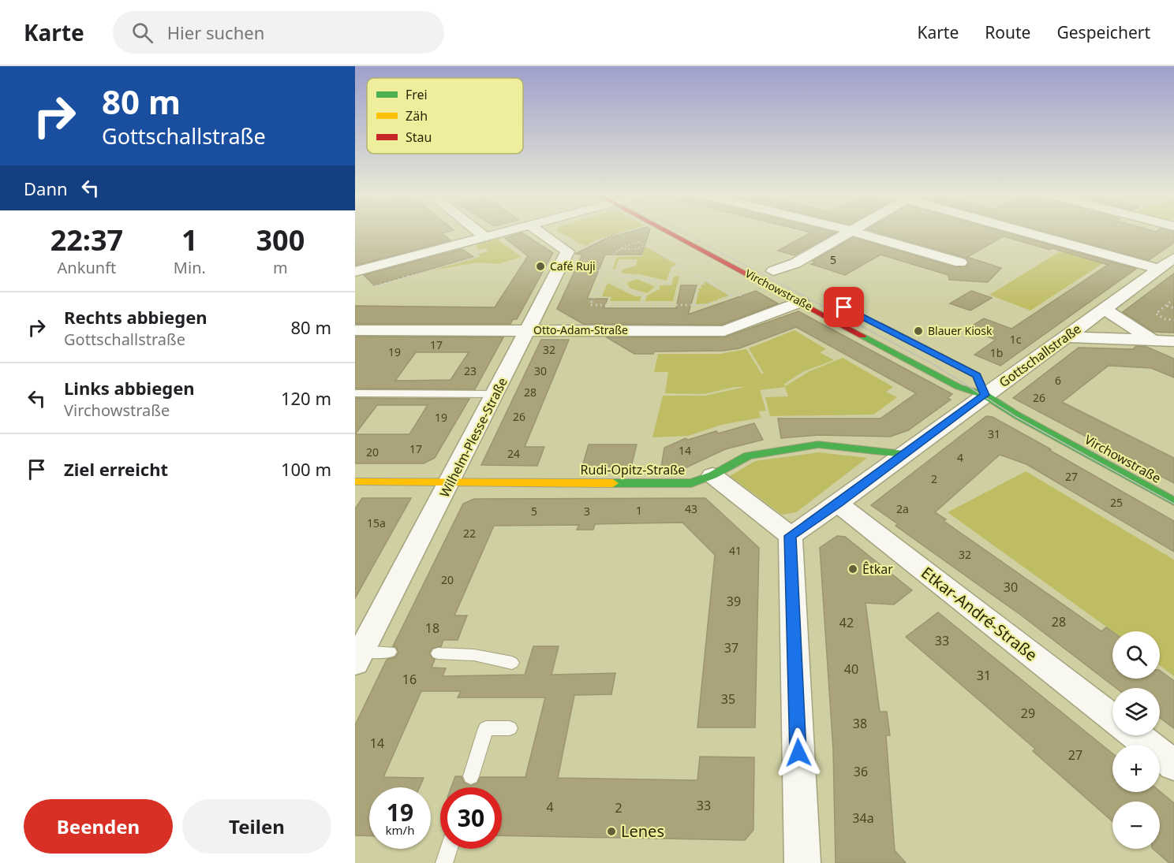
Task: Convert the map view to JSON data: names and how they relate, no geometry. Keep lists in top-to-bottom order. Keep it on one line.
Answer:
{"streets":{"main road":["Virchowstraße","Rudi-Opitz-Straße"],"street":["Otto-Adam-Straße","Gottschallstraße","Wilhelm-Plesse-Straße","Etkar-André-Straße"]},"crossings":[["Virchowstraße","Otto-Adam-Straße"],["Virchowstraße","Gottschallstraße"],["Otto-Adam-Straße","Wilhelm-Plesse-Straße"],["Gottschallstraße","Rudi-Opitz-Straße"],["Gottschallstraße","Etkar-André-Straße"],["Wilhelm-Plesse-Straße","Rudi-Opitz-Straße"]],"places":["Café Ruji","Blauer Kiosk","Êtkar","Lenes"],"house_numbers":["5","1c","17","32","19","1b","23","30","6","28","26","26","19","31","17","14","20","24","4","27","2","25","43","2a","1","5","3","15a","22","41","32","20","30","39","28","42","18","33","37","40","31","16","35","29","38","14","27","36","33","4","2","34a"],"legend":["Frei","Zäh","Stau"],"page":{"header":"Karte","search":"Hier suchen","nav":["Karte","Route","Gespeichert"],"turn":["80 m","Gottschallstraße"],"then":"Dann","eta":["22:37","Ankunft","1","Min.","300","m"],"list":[{"name":"Rechts abbiegen","note":"Gottschallstraße","value":"80 m"},{"name":"Links abbiegen","note":"Virchowstraße","value":"120 m"},{"name":"Ziel erreicht","value":"100 m"}],"map_buttons":["+","−"],"speed":"19 km/h","limit":"30","buttons":["Beenden","Teilen"]}}
